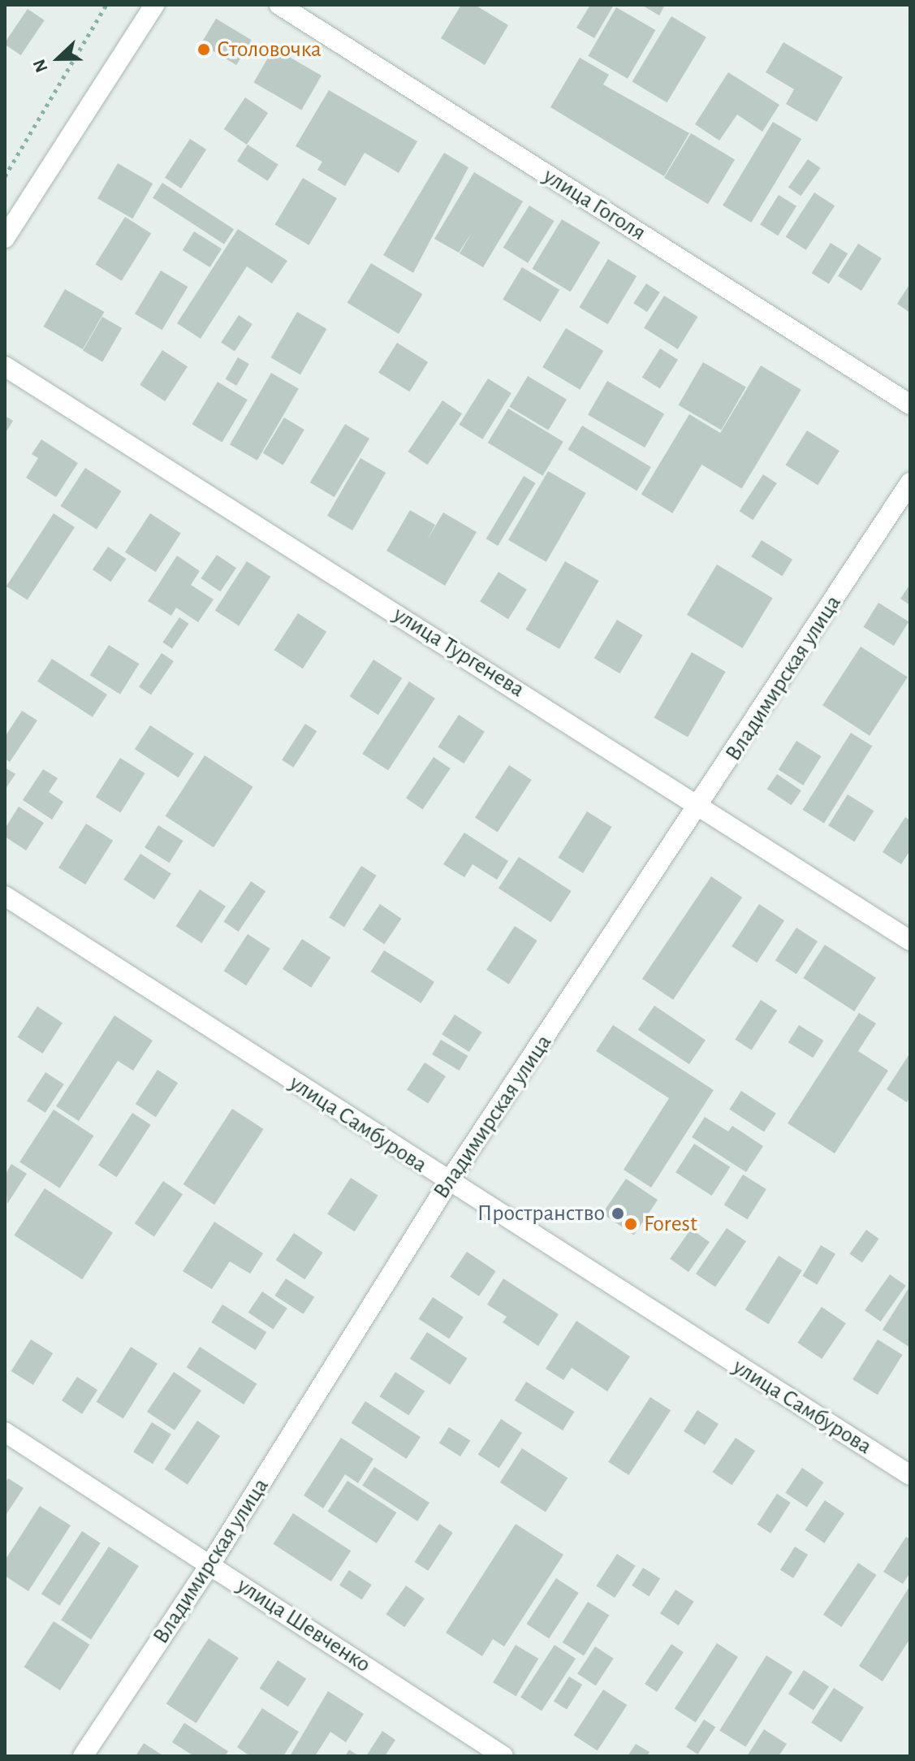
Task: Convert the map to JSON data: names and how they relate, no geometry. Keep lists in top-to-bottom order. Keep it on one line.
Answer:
{"streets":{"street":["улица Гоголя","улица Тургенева","Владимирская улица","улица Самбурова","улица Шевченко"]},"crossings":[["улица Тургенева","Владимирская улица"],["Владимирская улица","улица Самбурова"],["Владимирская улица","улица Шевченко"]],"places":["Столовочка","Пространство","Forest"],"north":"left"}
